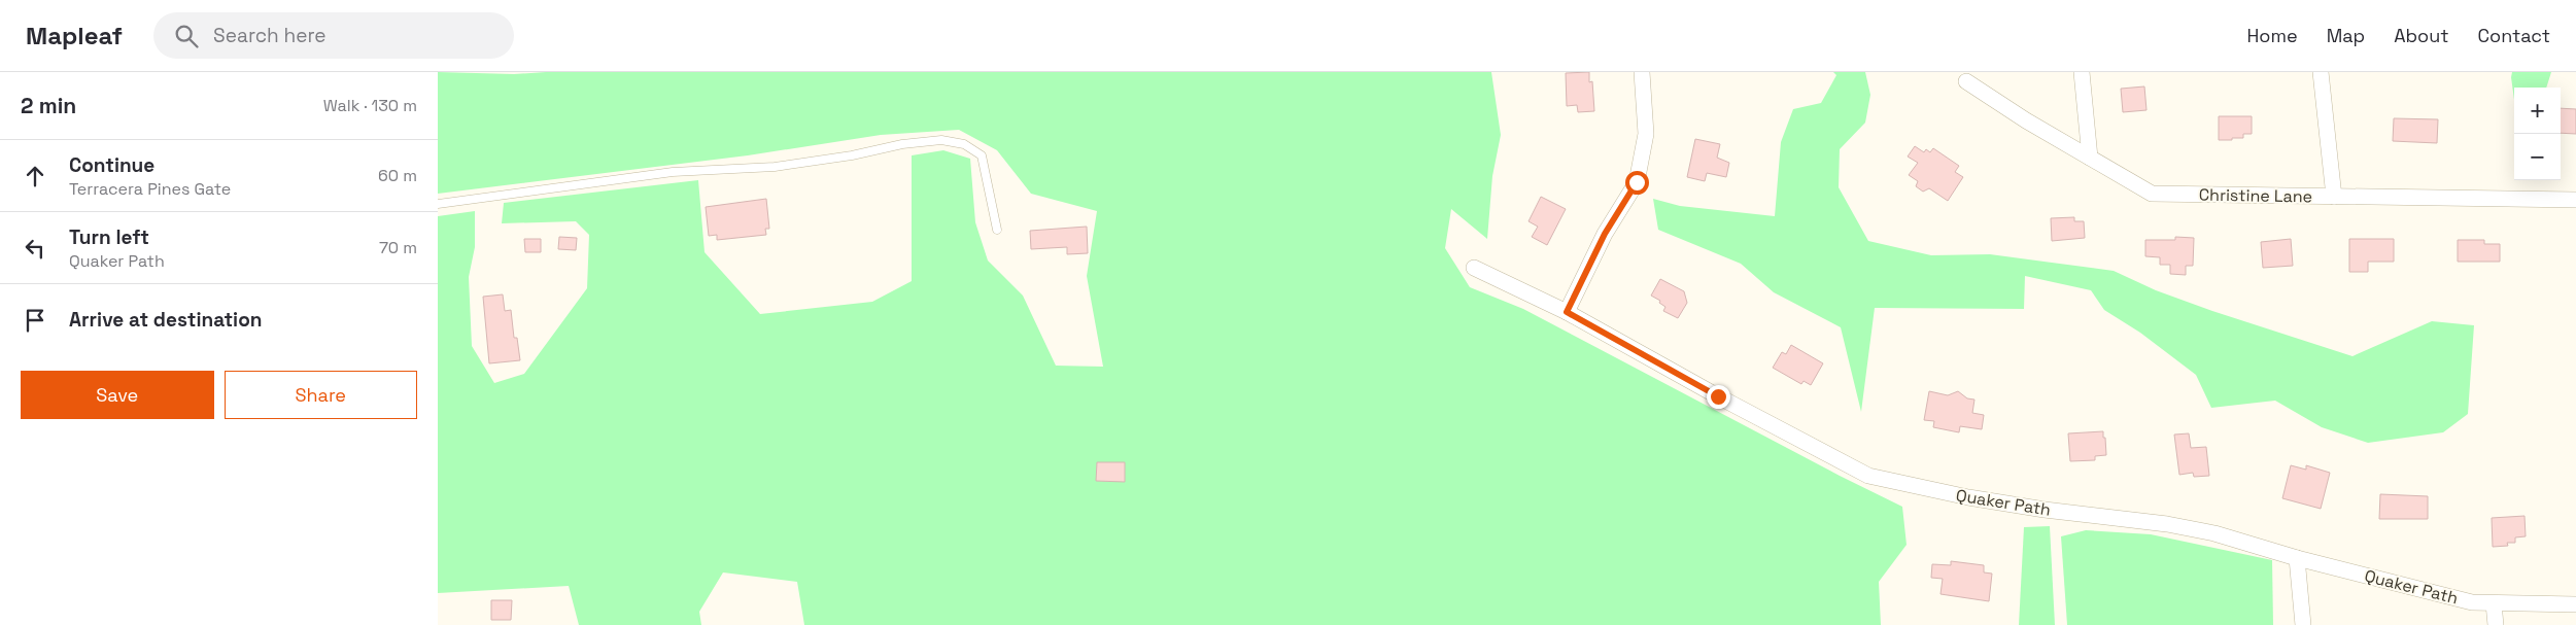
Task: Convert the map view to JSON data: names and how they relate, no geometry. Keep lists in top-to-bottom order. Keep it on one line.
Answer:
{"streets":{"street":["Christine Lane","Quaker Path"]},"page":{"header":"Mapleaf","search":"Search here","nav":["Home","Map","About","Contact"],"heading":["2 min","Walk · 130 m"],"map_buttons":["+","−"],"list":[["Continue","Terracera Pines Gate","60 m"],["Turn left","Quaker Path","70 m"],"Arrive at destination"],"buttons":["Save","Share"]}}
